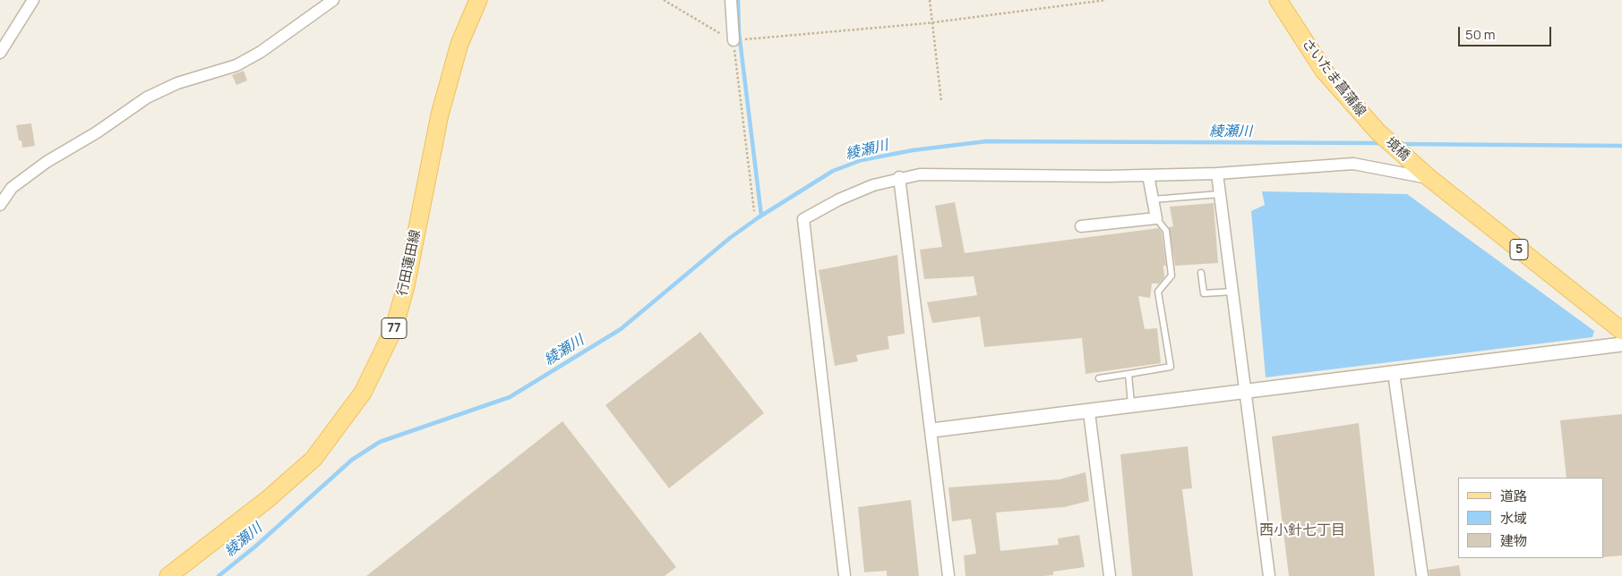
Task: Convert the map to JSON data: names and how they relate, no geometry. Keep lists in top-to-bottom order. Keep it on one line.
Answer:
{"streets":{"main road":["さいたま菖蒲線","境橋","5","行田蓮田線","77"]},"crossings":[["さいたま菖蒲線","境橋"],["境橋","5"]],"districts":["西小針七丁目"],"water":["綾瀬川"],"legend":["道路","水域","建物"],"scale_bar":"50 m"}
